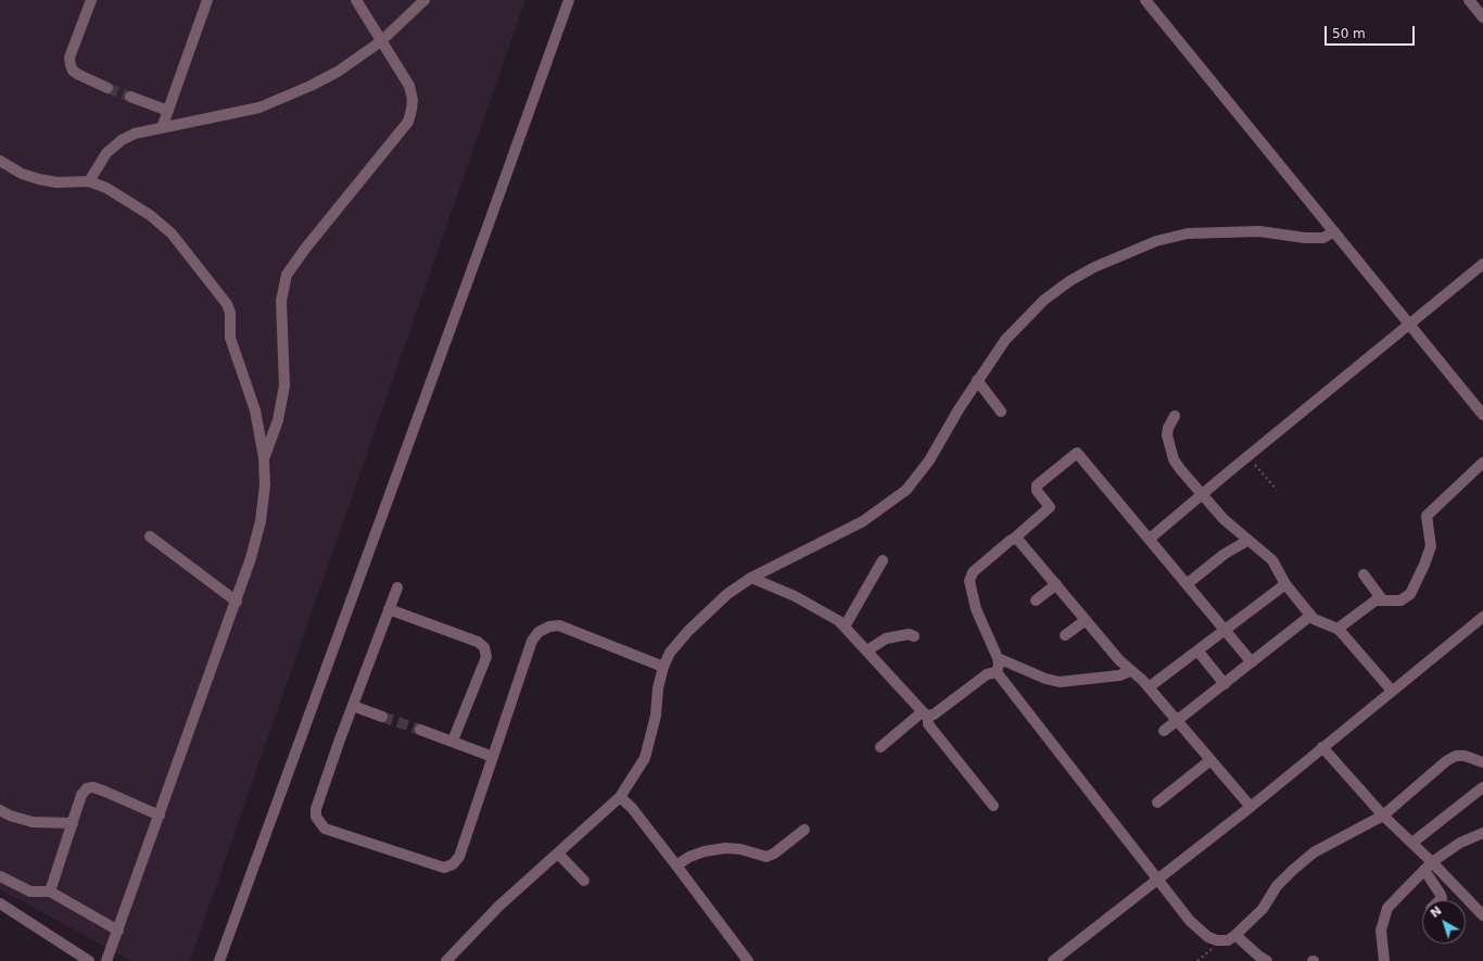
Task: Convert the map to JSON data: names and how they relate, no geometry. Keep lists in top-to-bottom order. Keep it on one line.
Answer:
{"scale_bar":"50 m","north":"top left"}
